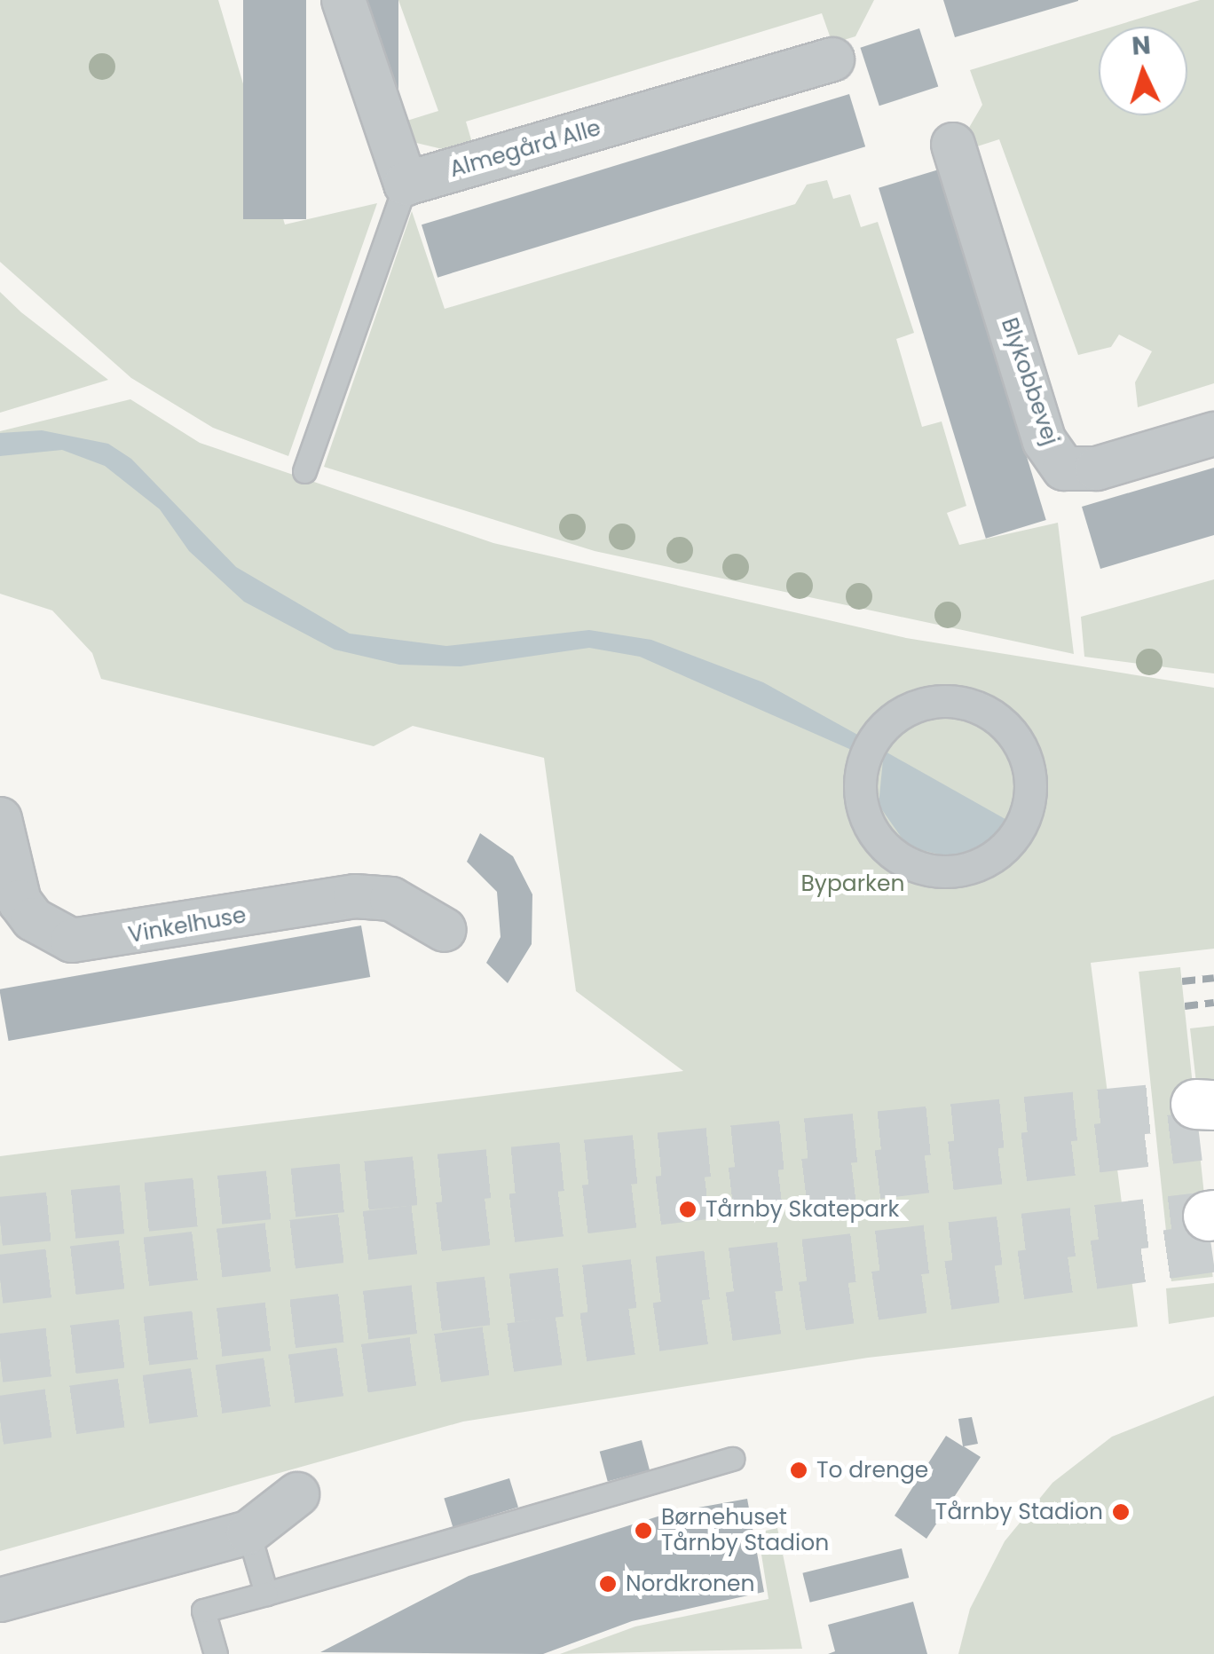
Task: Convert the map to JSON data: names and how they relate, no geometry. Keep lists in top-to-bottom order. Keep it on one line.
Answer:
{"streets":{"street":["Almegård Alle","Blykobbevej","Vinkelhuse"]},"parks":["Byparken"],"places":["Tårnby Skatepark","To drenge","Tårnby Stadion","Børnehuset Tårnby Stadion","Nordkronen"],"north":"top"}
